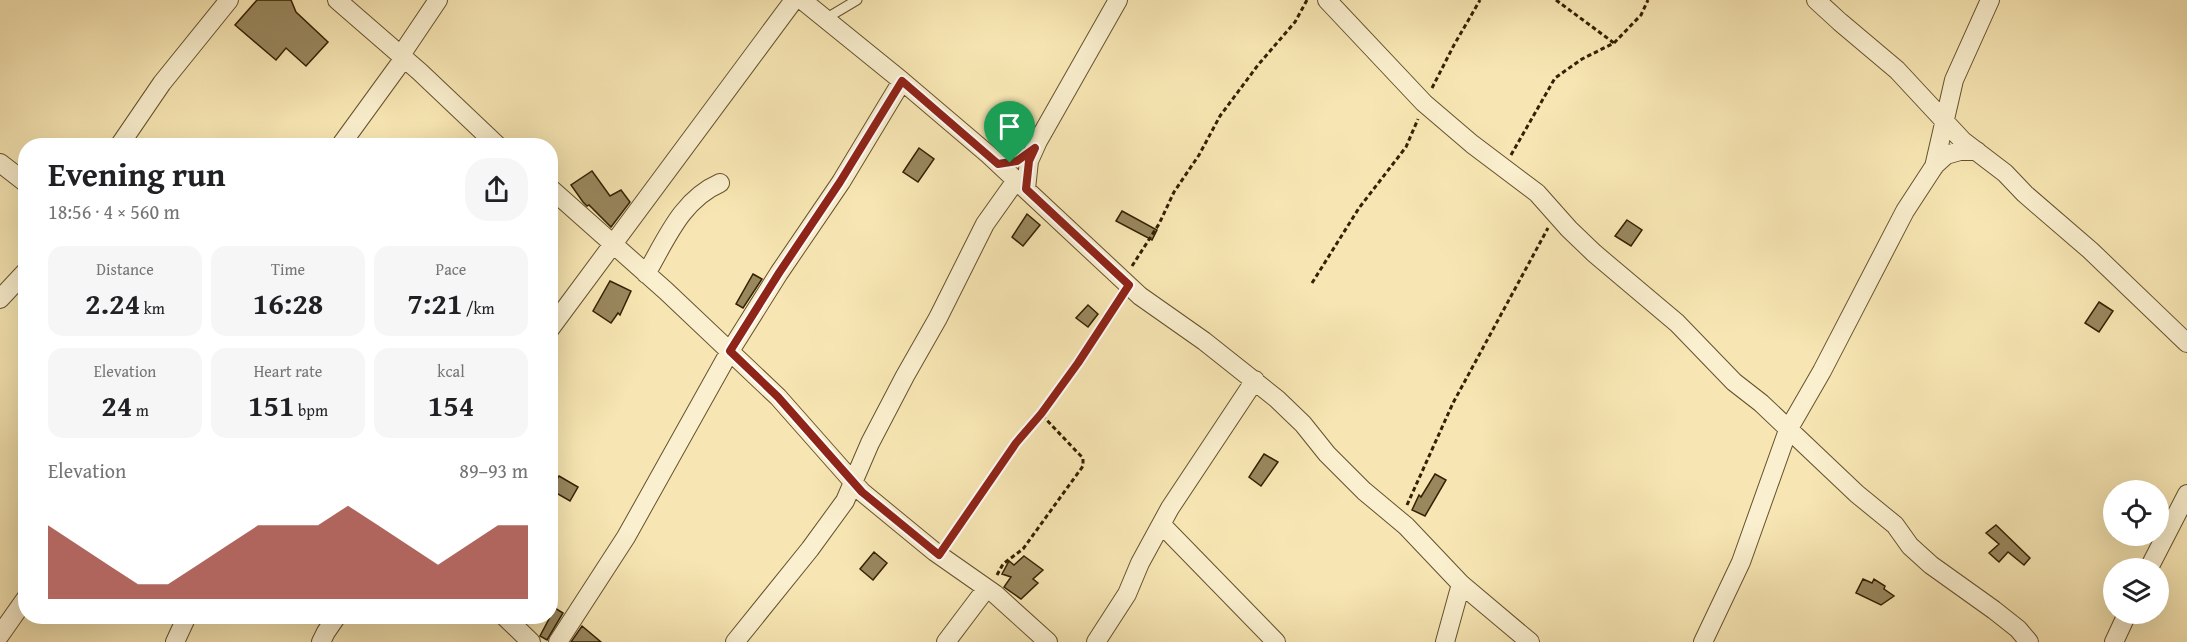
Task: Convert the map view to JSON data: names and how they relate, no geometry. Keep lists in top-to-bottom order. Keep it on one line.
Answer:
{"page":{"heading":["Evening run","18:56 · 4 × 560 m"],"stats":[["Distance","2.24 km"],["Time","16:28"],["Pace","7:21 /km"],["Elevation","24 m"],["Heart rate","151 bpm"],["kcal","154"]],"chart":["Elevation","89–93 m"]}}
